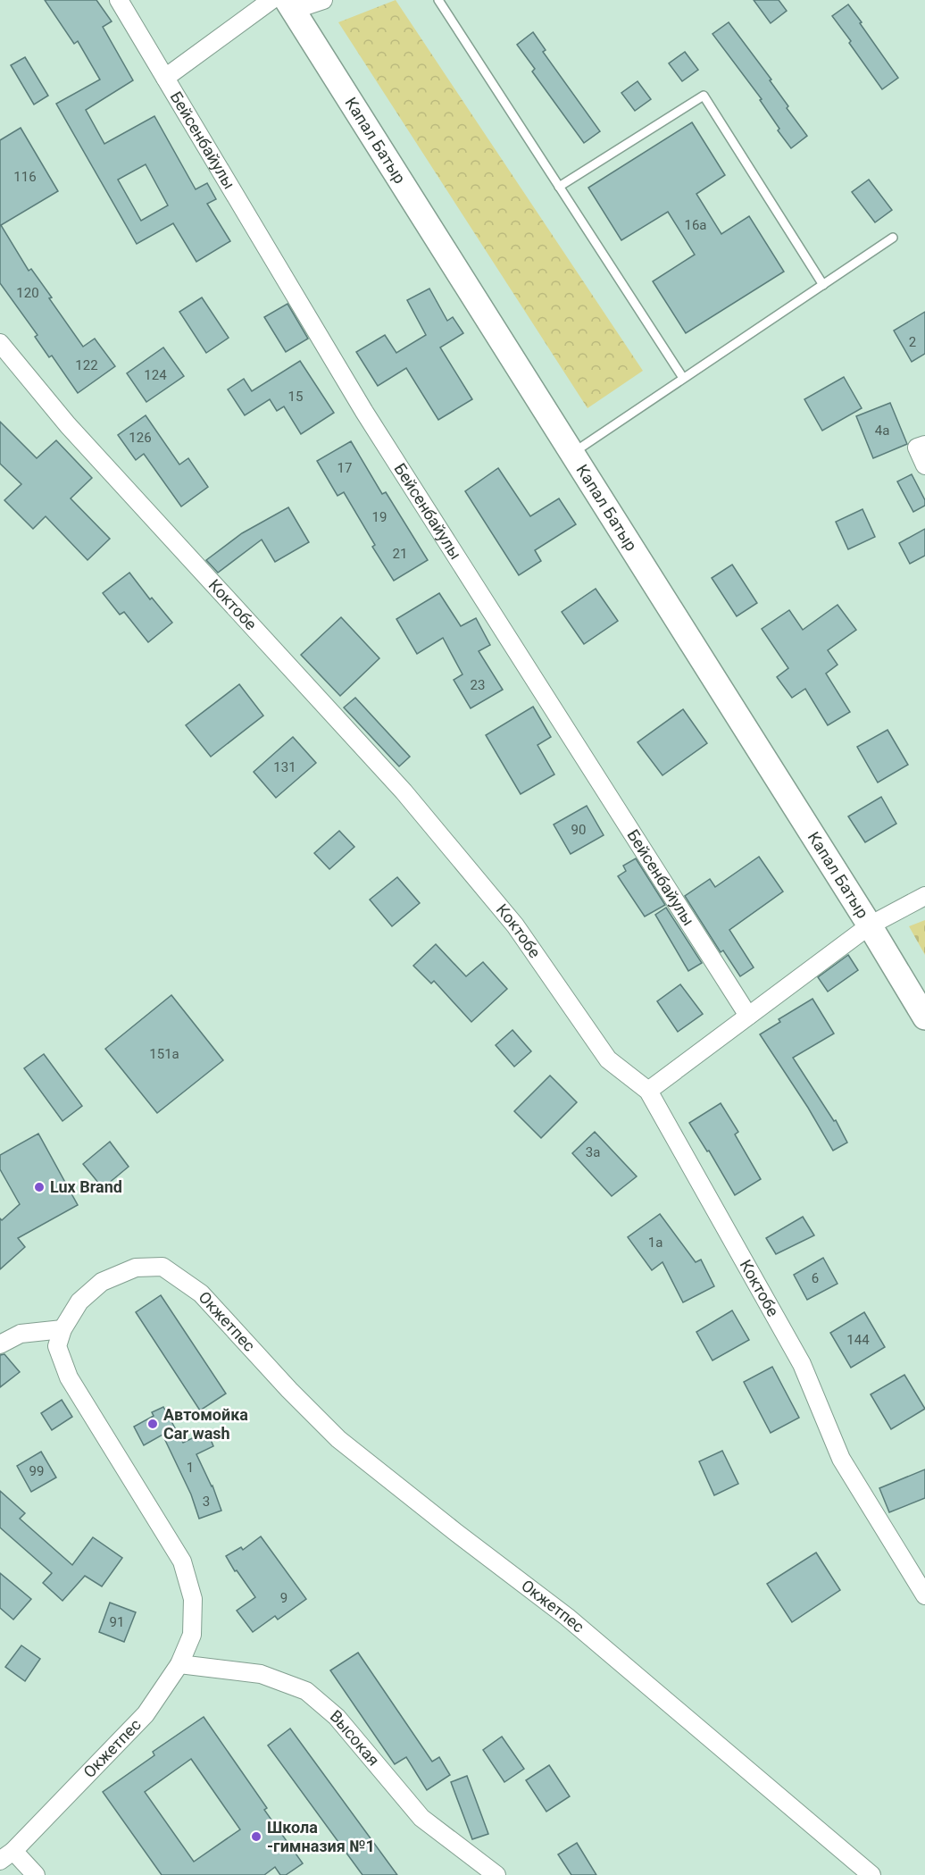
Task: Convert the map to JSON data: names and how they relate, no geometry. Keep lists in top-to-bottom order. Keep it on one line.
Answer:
{"streets":{"main road":["Капал Батыр"],"street":["Бейсенбайулы","Коктобе","Окжетпес","Высокая"]},"crossings":[["Окжетпес","Высокая"]],"places":["Lux Brand","Автомойка Car wash","Школа -гимназия №1"],"house_numbers":["116","16а","120","2","122","124","15","4а","126","17","19","21","23","131","90","151а","3а","1а","6","144","1","99","3","9","91"]}
